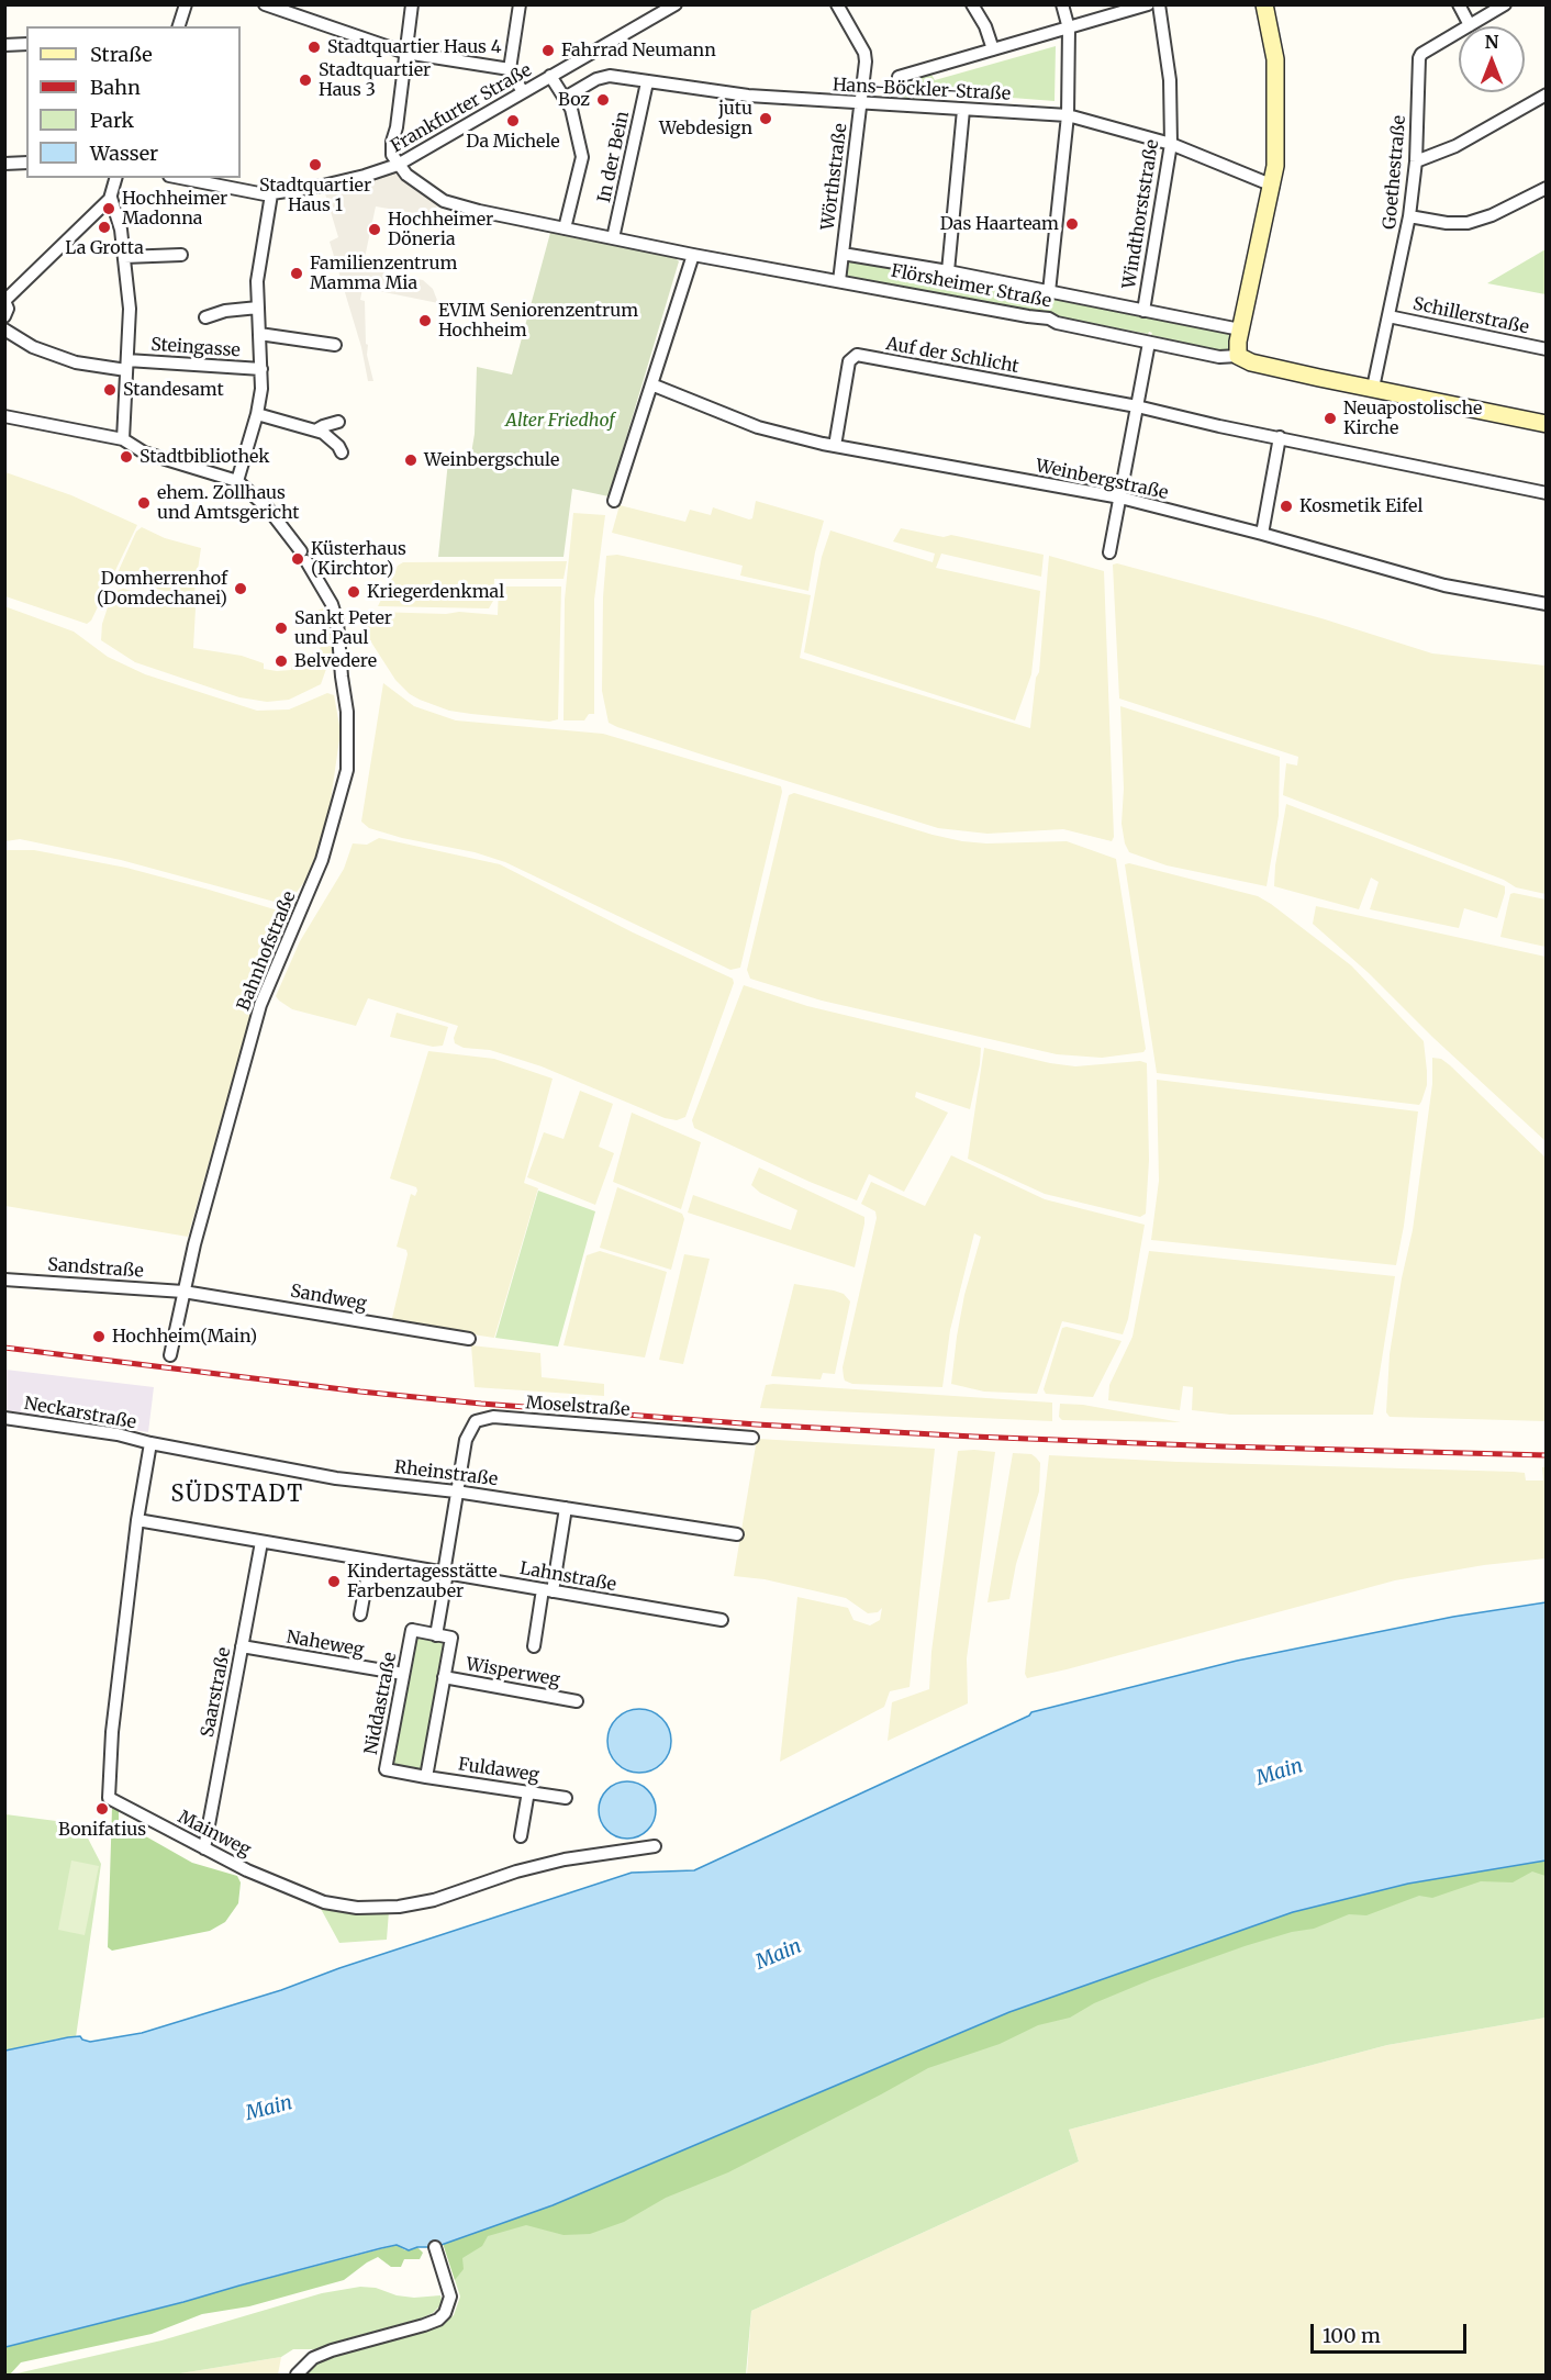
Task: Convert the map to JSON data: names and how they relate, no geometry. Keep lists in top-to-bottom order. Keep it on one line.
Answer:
{"streets":{"main road":["Flörsheimer Straße"],"street":["Hans-Böckler-Straße","Frankfurter Straße","In der Bein","Goethestraße","Wörthstraße","Windthorststraße","Schillerstraße","Steingasse","Auf der Schlicht","Weinbergstraße","Bahnhofstraße","Sandstraße","Sandweg","Moselstraße","Neckarstraße","Rheinstraße","Lahnstraße","Naheweg","Wisperweg","Saarstraße","Niddastraße","Fuldaweg","Mainweg"]},"crossings":[["Hans-Böckler-Straße","In der Bein"],["Hans-Böckler-Straße","Wörthstraße"],["Hans-Böckler-Straße","Windthorststraße"],["Frankfurter Straße","Flörsheimer Straße"],["In der Bein","Flörsheimer Straße"],["Goethestraße","Flörsheimer Straße"],["Goethestraße","Schillerstraße"],["Wörthstraße","Flörsheimer Straße"],["Windthorststraße","Flörsheimer Straße"],["Auf der Schlicht","Weinbergstraße"],["Bahnhofstraße","Sandstraße"],["Bahnhofstraße","Sandweg"],["Sandstraße","Sandweg"],["Moselstraße","Rheinstraße"],["Moselstraße","Lahnstraße"],["Neckarstraße","Rheinstraße"],["Neckarstraße","Mainweg"],["Rheinstraße","Wisperweg"],["Rheinstraße","Mainweg"],["Lahnstraße","Wisperweg"],["Lahnstraße","Saarstraße"],["Lahnstraße","Mainweg"],["Naheweg","Saarstraße"],["Naheweg","Niddastraße"],["Saarstraße","Mainweg"],["Niddastraße","Fuldaweg"]],"districts":["SÜDSTADT"],"water":["Main"],"parks":["Alter Friedhof"],"places":["Stadtquartier Haus 4","Fahrrad Neumann","Stadtquartier Haus 3","Boz","jutu Webdesign","Da Michele","Stadtquartier Haus 1","Hochheimer Madonna","Das Haarteam","La Grotta","Hochheimer Döneria","Familienzentrum Mamma Mia","EVIM Seniorenzentrum Hochheim","Standesamt","Neuapostolische Kirche","Stadtbibliothek","Weinbergschule","ehem. Zollhaus und Amtsgericht","Kosmetik Eifel","Küsterhaus (Kirchtor)","Domherrenhof (Domdechanei)","Kriegerdenkmal","Sankt Peter und Paul","Belvedere","Hochheim(Main)","Kindertagesstätte Farbenzauber","Bonifatius"],"legend":["Straße","Bahn","Park","Wasser"],"scale_bar":"100 m","north":"top"}
